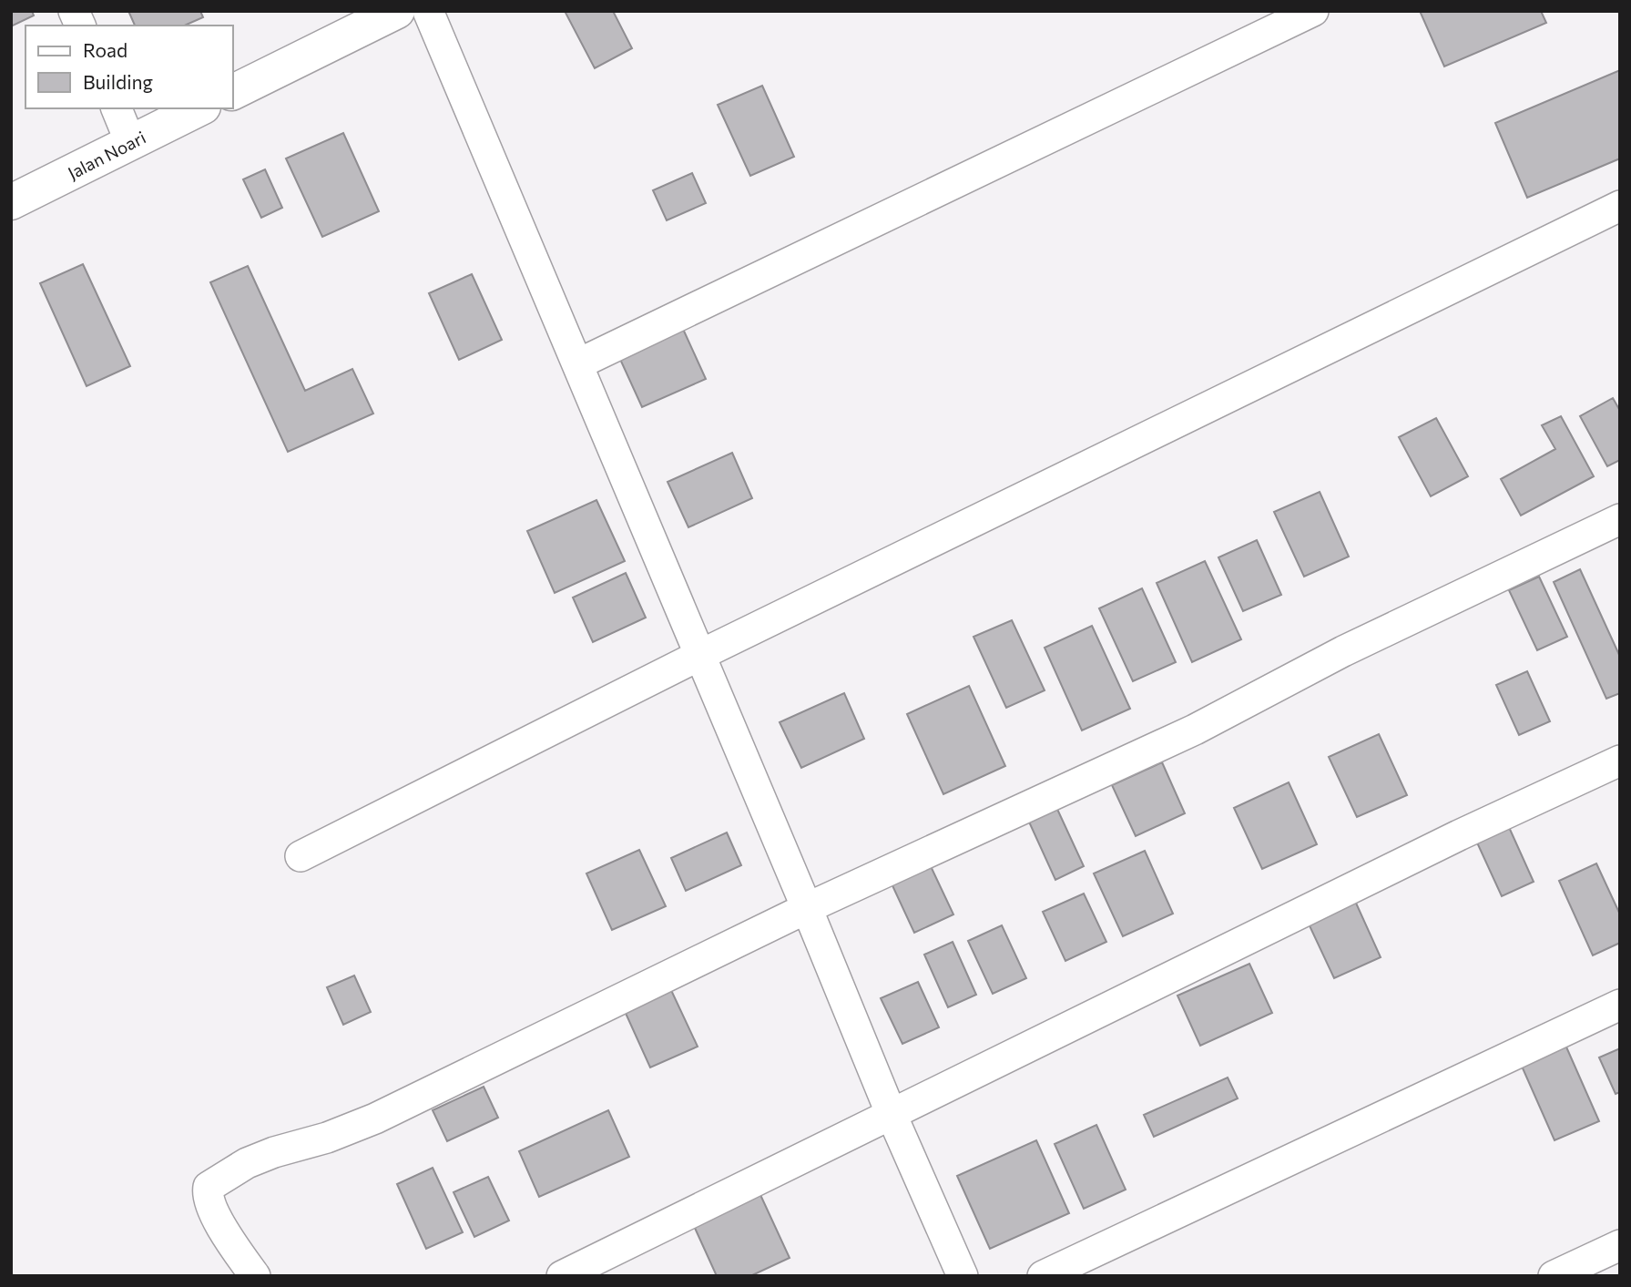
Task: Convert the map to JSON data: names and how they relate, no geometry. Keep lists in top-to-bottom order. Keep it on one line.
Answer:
{"streets":{"street":["Jalan Noari"]},"legend":["Road","Building"]}
